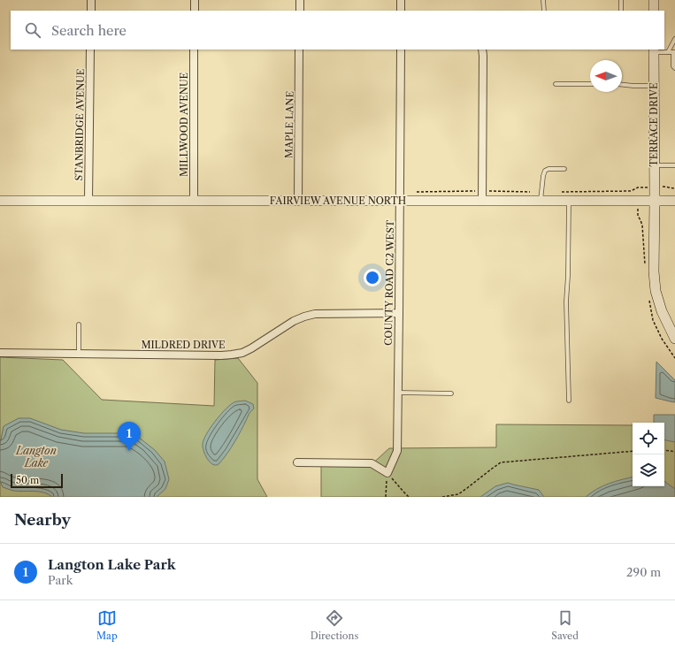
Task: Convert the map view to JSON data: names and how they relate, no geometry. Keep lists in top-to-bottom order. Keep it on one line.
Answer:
{"streets":{"street":["STANBRIDGE AVENUE","MILLWOOD AVENUE","MAPLE LANE","TERRACE DRIVE","FAIRVIEW AVENUE NORTH","COUNTY ROAD C2 WEST","MILDRED DRIVE"]},"crossings":[["STANBRIDGE AVENUE","FAIRVIEW AVENUE NORTH"],["MILLWOOD AVENUE","FAIRVIEW AVENUE NORTH"],["MAPLE LANE","FAIRVIEW AVENUE NORTH"],["TERRACE DRIVE","FAIRVIEW AVENUE NORTH"],["FAIRVIEW AVENUE NORTH","COUNTY ROAD C2 WEST"],["COUNTY ROAD C2 WEST","MILDRED DRIVE"]],"water":["Langton Lake"],"scale_bar":"50 m","north":"left","page":{"search":"Search here","pins":"1","scale":"50 m","heading":"Nearby","list":[{"mark":"1","name":"Langton Lake Park","note":"Park","value":"290 m"}],"nav":["Map","Directions","Saved"]}}
